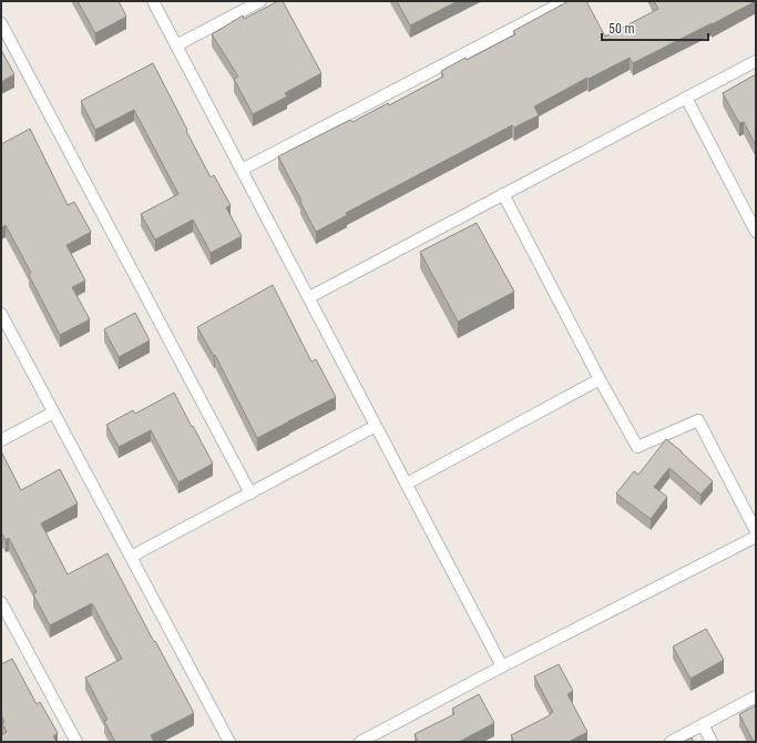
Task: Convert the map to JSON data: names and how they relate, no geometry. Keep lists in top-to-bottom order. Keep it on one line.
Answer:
{"scale_bar":"50 m"}
